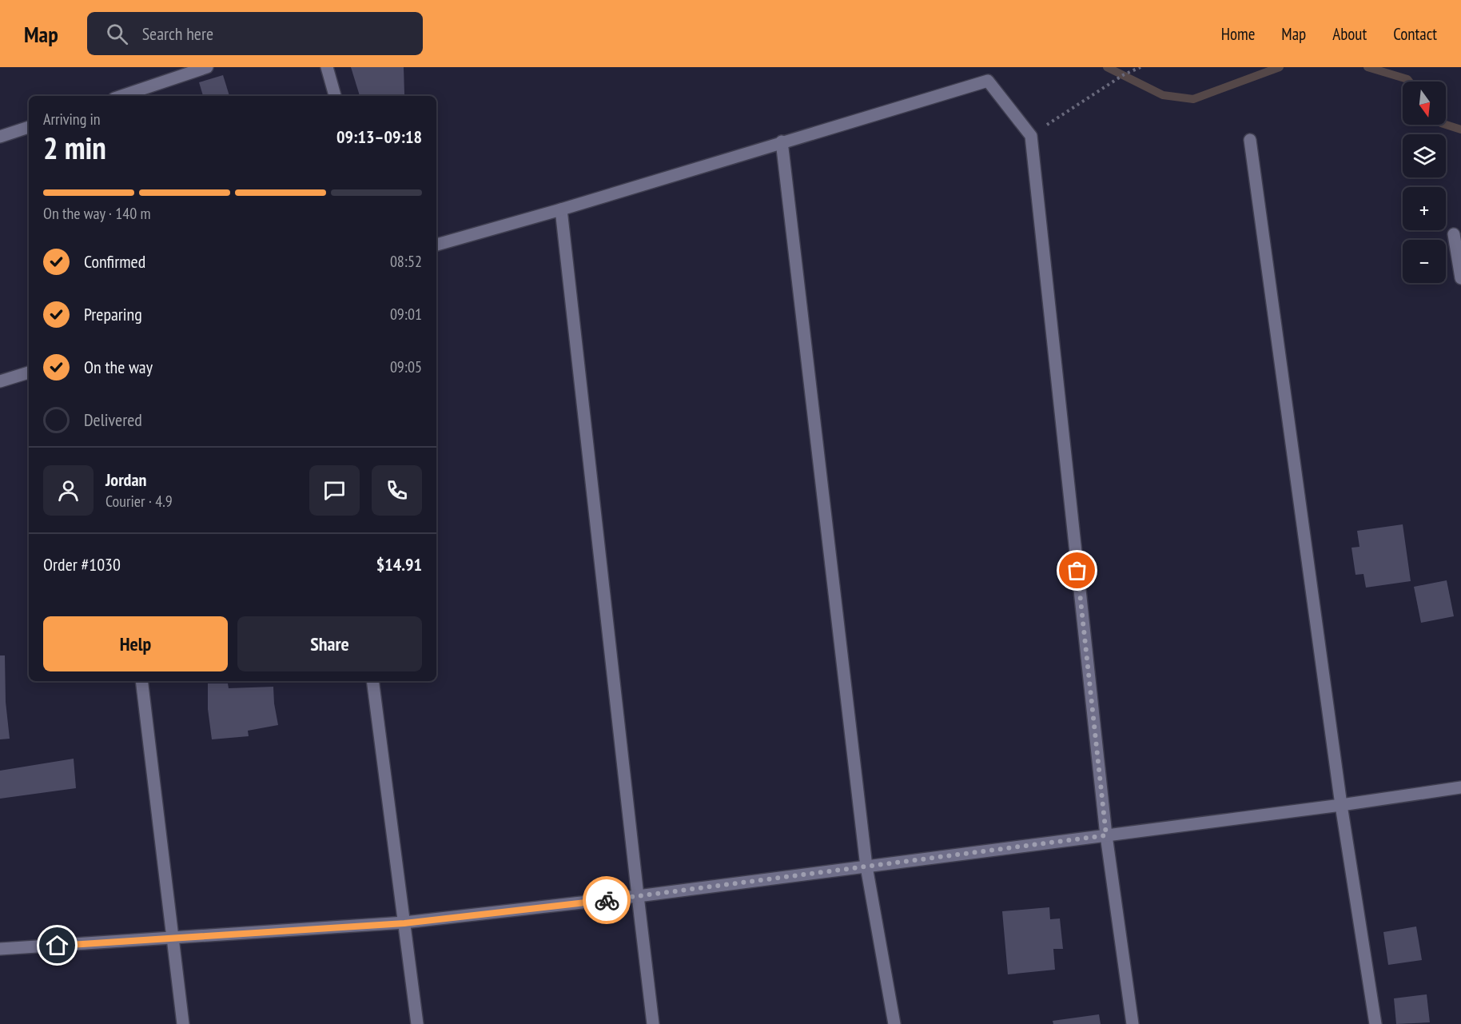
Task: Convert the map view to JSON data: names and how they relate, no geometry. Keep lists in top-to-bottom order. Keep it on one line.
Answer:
{"north":"bottom","page":{"header":"Map","search":"Search here","nav":["Home","Map","About","Contact"],"map_buttons":["+","−"],"heading":["2 min","Arriving in","09:13–09:18"],"panel":["Jordan","Courier · 4.9","Order #1030","$14.91"],"bar":"On the way · 140 m","list":[["Confirmed","08:52"],["Preparing","09:01"],["On the way","09:05"],"Delivered"],"buttons":["Help","Share"]}}
